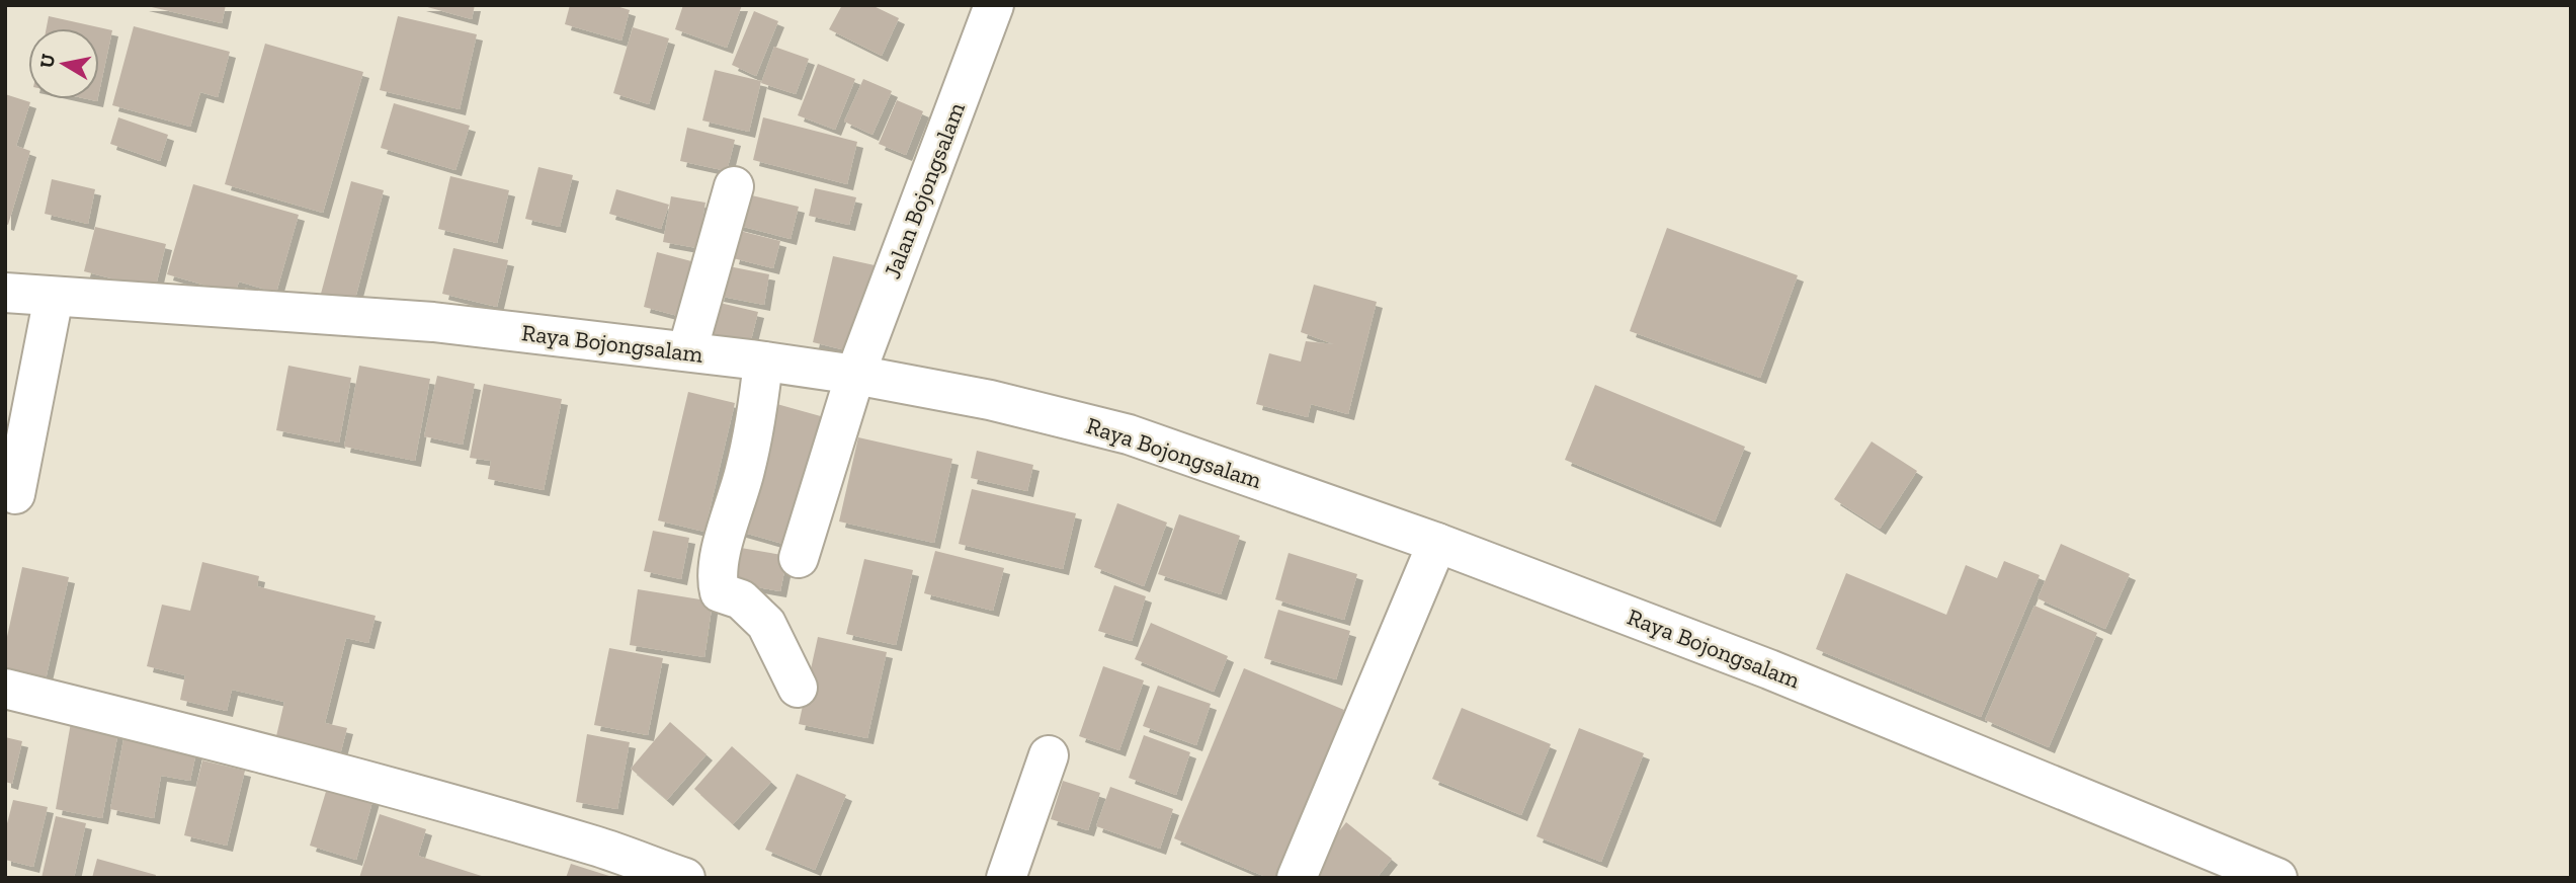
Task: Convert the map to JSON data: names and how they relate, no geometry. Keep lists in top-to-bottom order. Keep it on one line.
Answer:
{"streets":{"street":["Jalan Bojongsalam","Raya Bojongsalam"]},"crossings":[["Jalan Bojongsalam","Raya Bojongsalam"]],"north":"left"}
